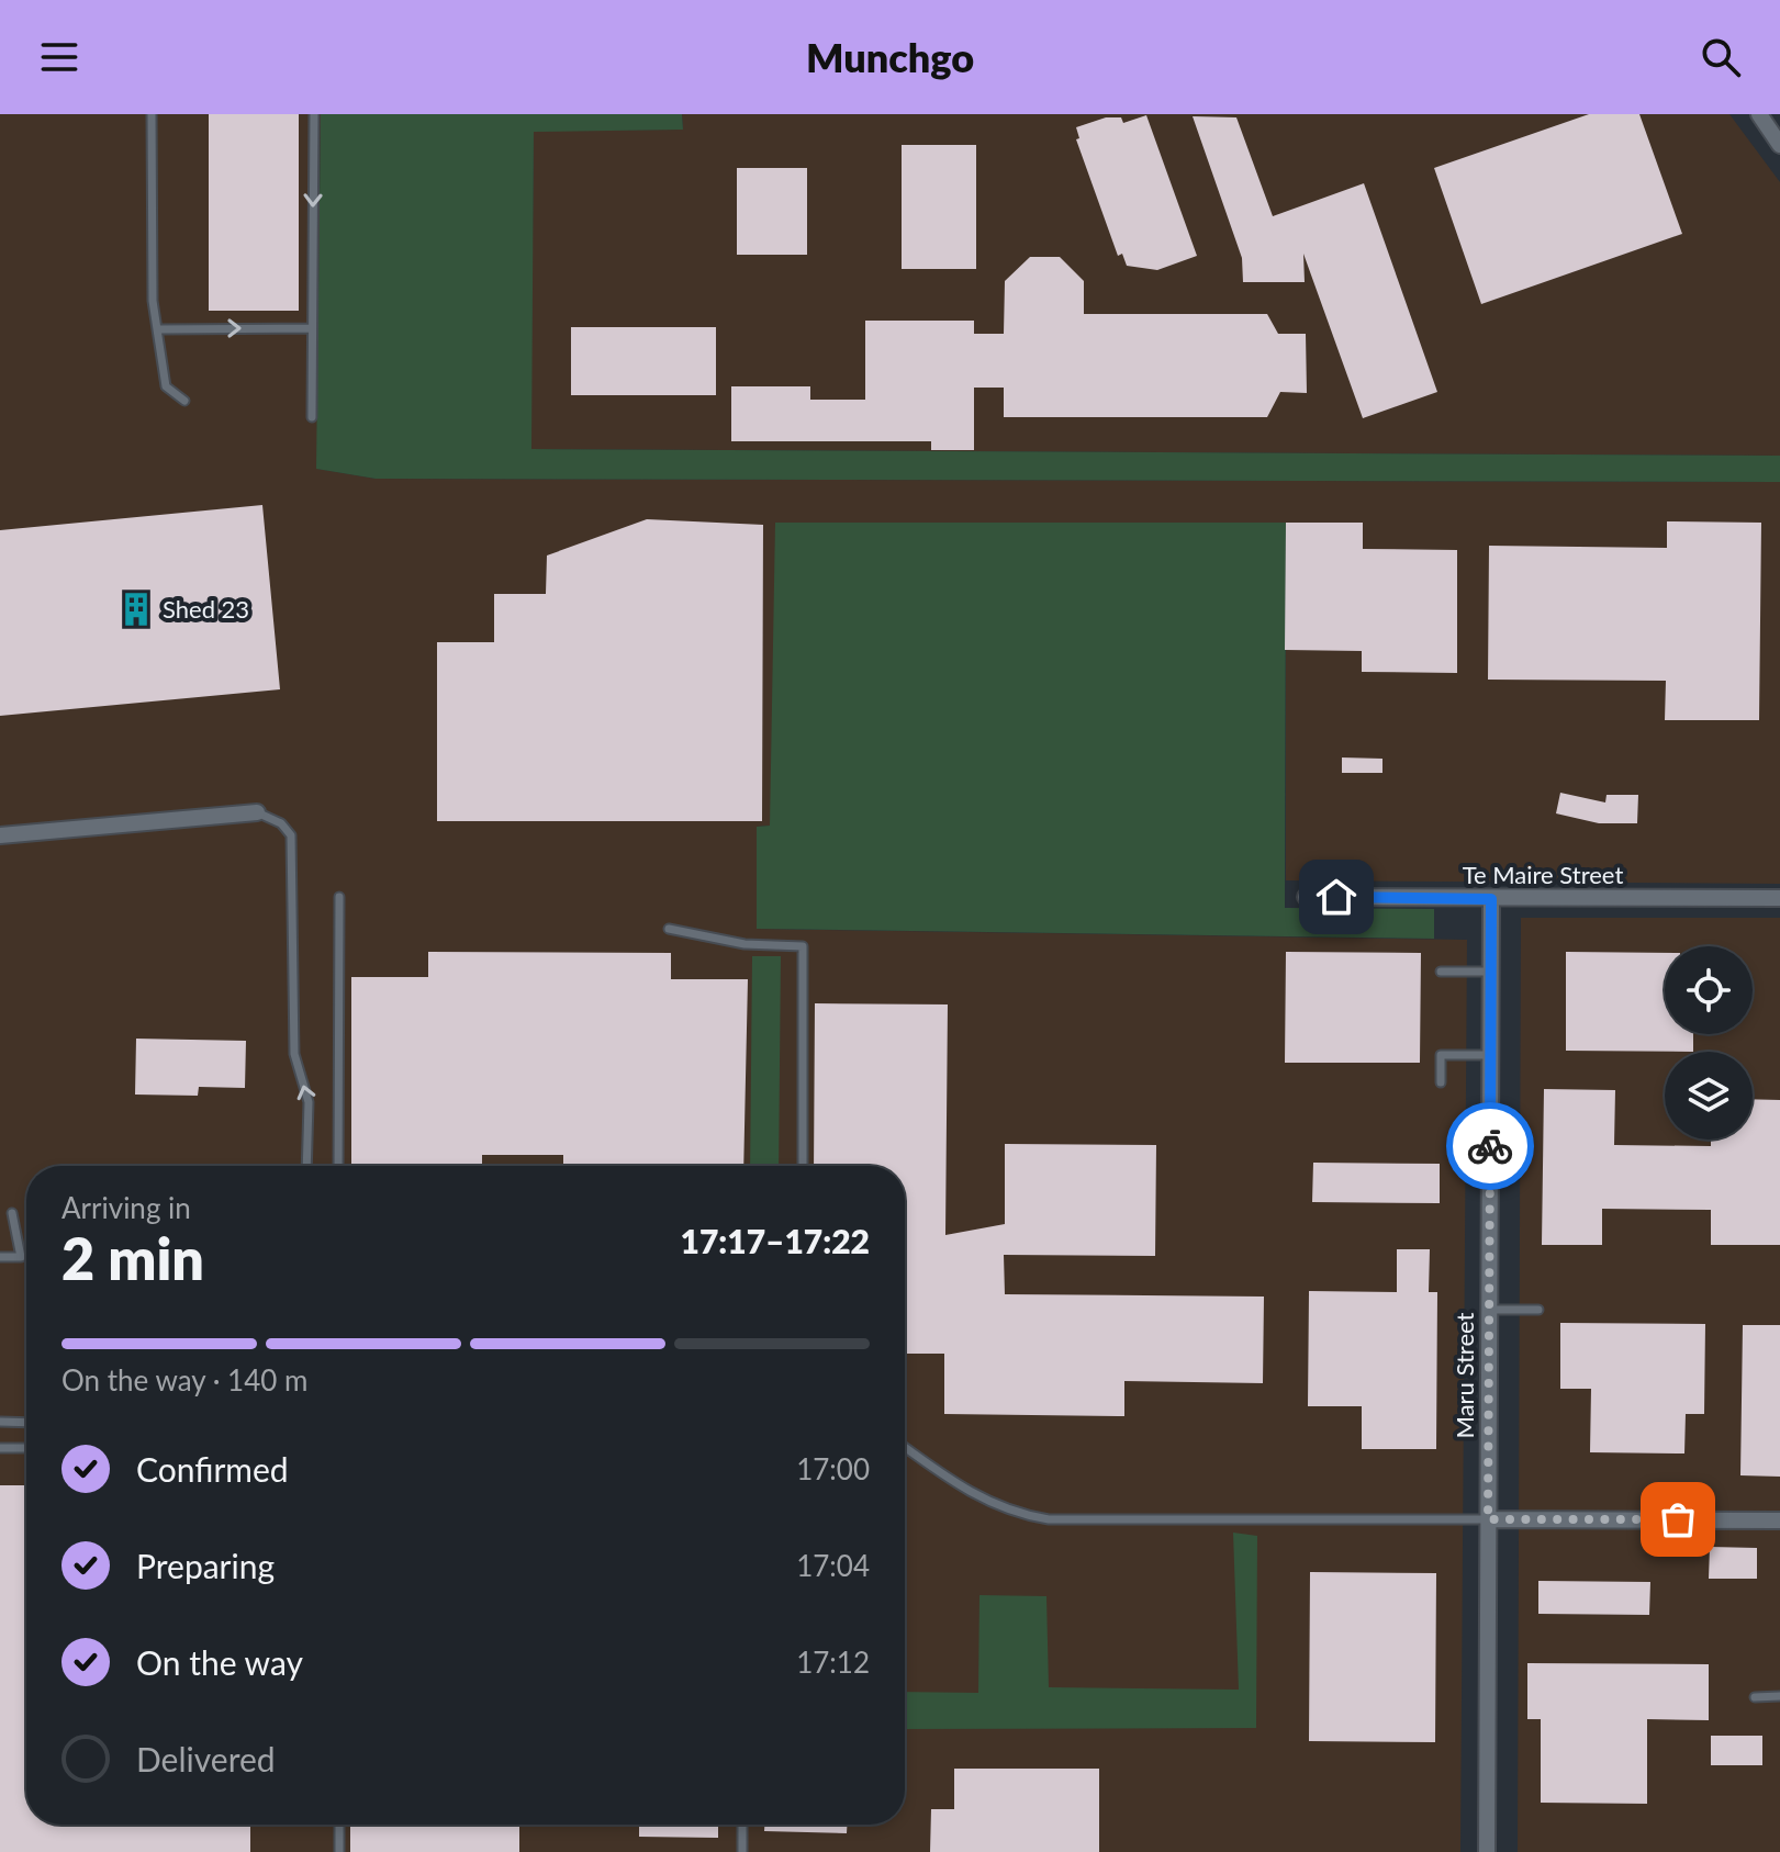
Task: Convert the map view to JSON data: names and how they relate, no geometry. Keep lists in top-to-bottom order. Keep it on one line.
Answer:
{"streets":{"street":["Te Maire Street","Maru Street"]},"crossings":[["Te Maire Street","Maru Street"]],"places":{"building":["Shed 23"]},"page":{"header":"Munchgo","heading":["2 min","Arriving in","17:17–17:22"],"bar":"On the way · 140 m","list":[["Confirmed","17:00"],["Preparing","17:04"],["On the way","17:12"],"Delivered"]}}
